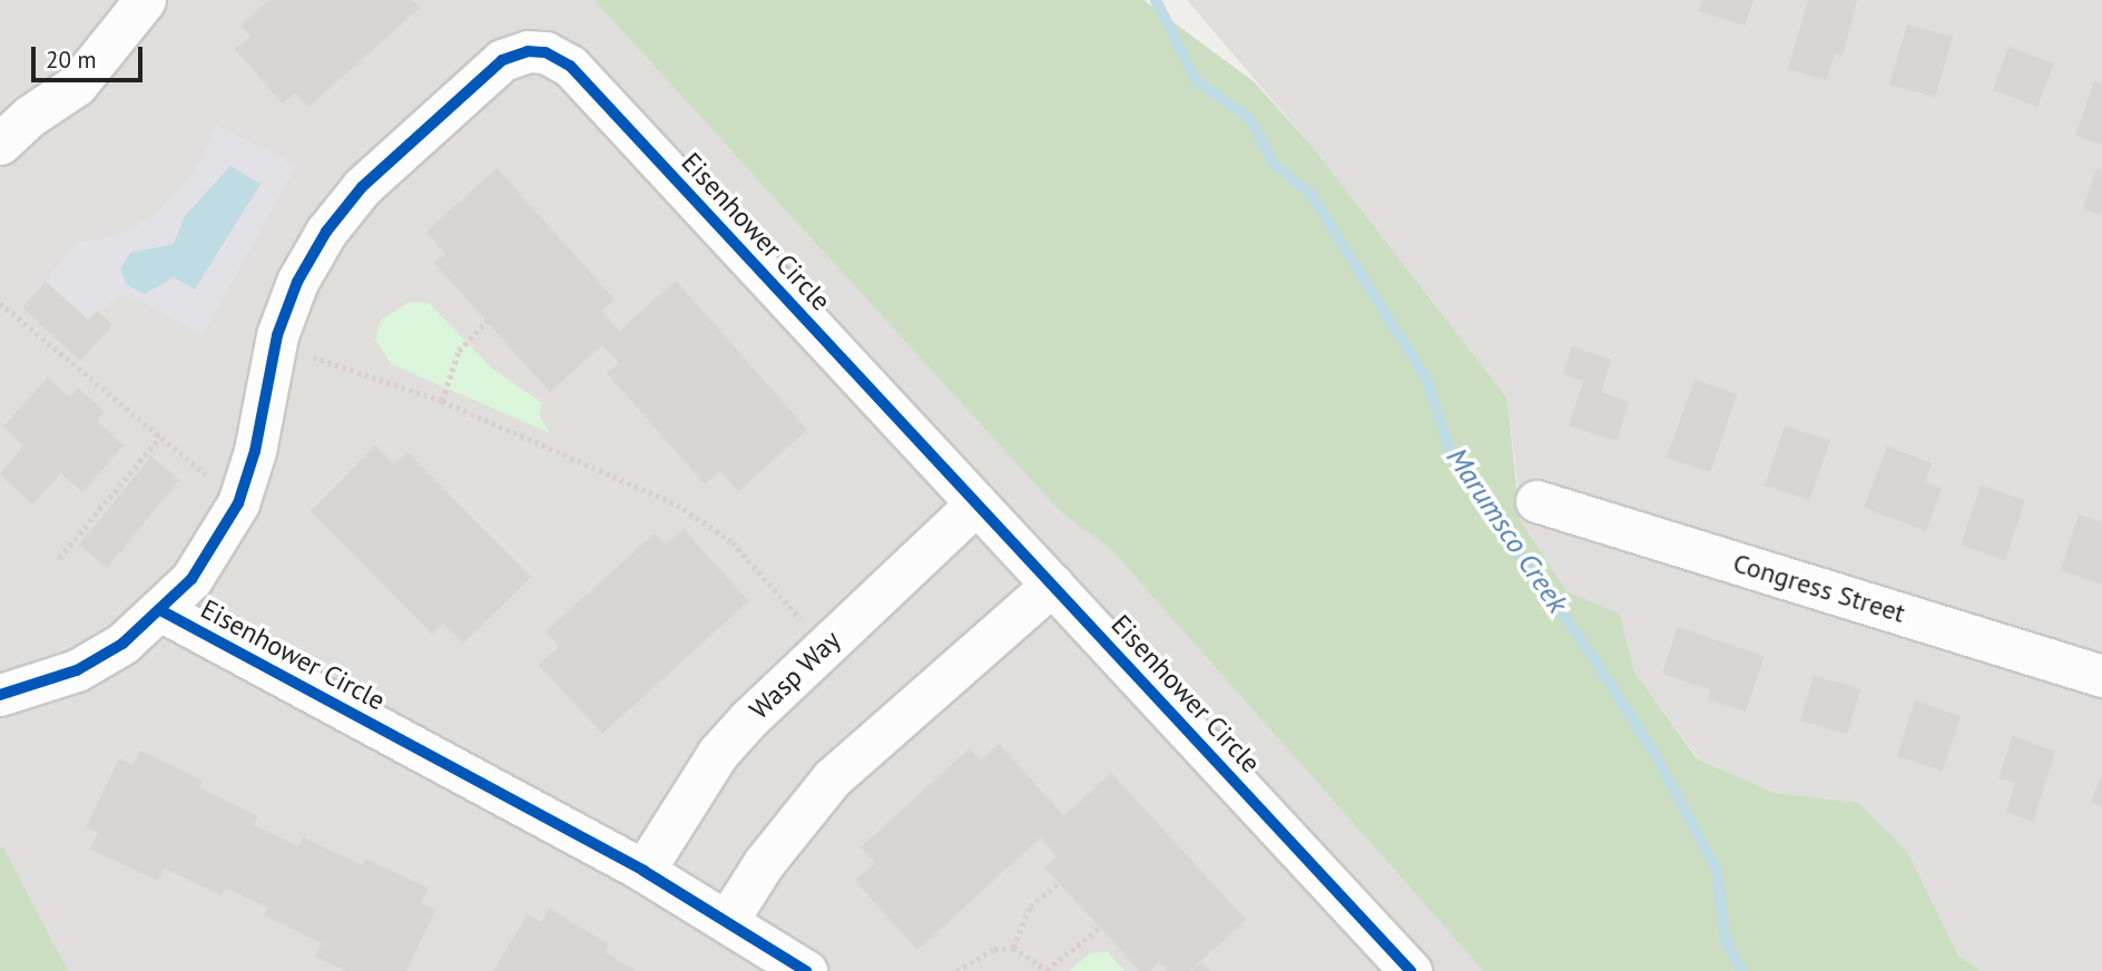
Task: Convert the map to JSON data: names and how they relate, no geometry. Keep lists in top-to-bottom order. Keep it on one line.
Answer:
{"streets":{"street":["Eisenhower Circle","Congress Street","Wasp Way"]},"crossings":[["Eisenhower Circle","Wasp Way"]],"water":["Marumsco Creek"],"scale_bar":"20 m"}
